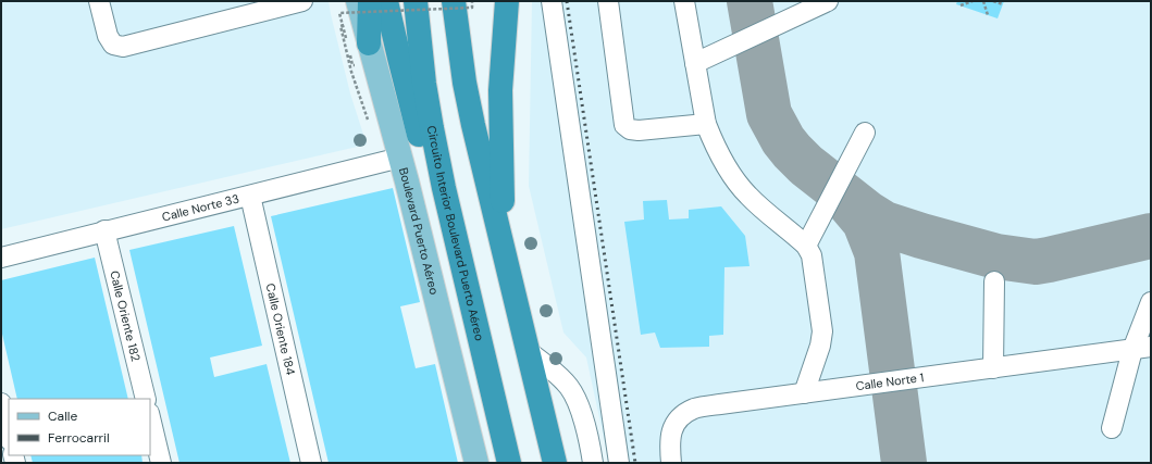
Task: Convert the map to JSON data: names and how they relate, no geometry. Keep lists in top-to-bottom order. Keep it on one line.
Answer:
{"streets":{"highway":["Circuito Interior Boulevard Puerto Aéreo"],"main road":["Boulevard Puerto Aéreo"],"street":["Calle Norte 33","Calle Oriente 182","Calle Oriente 184","Calle Norte 1"]},"crossings":[["Calle Norte 33","Boulevard Puerto Aéreo"],["Calle Norte 33","Calle Oriente 182"],["Calle Norte 33","Calle Oriente 184"]],"legend":["Calle","Ferrocarril"]}
